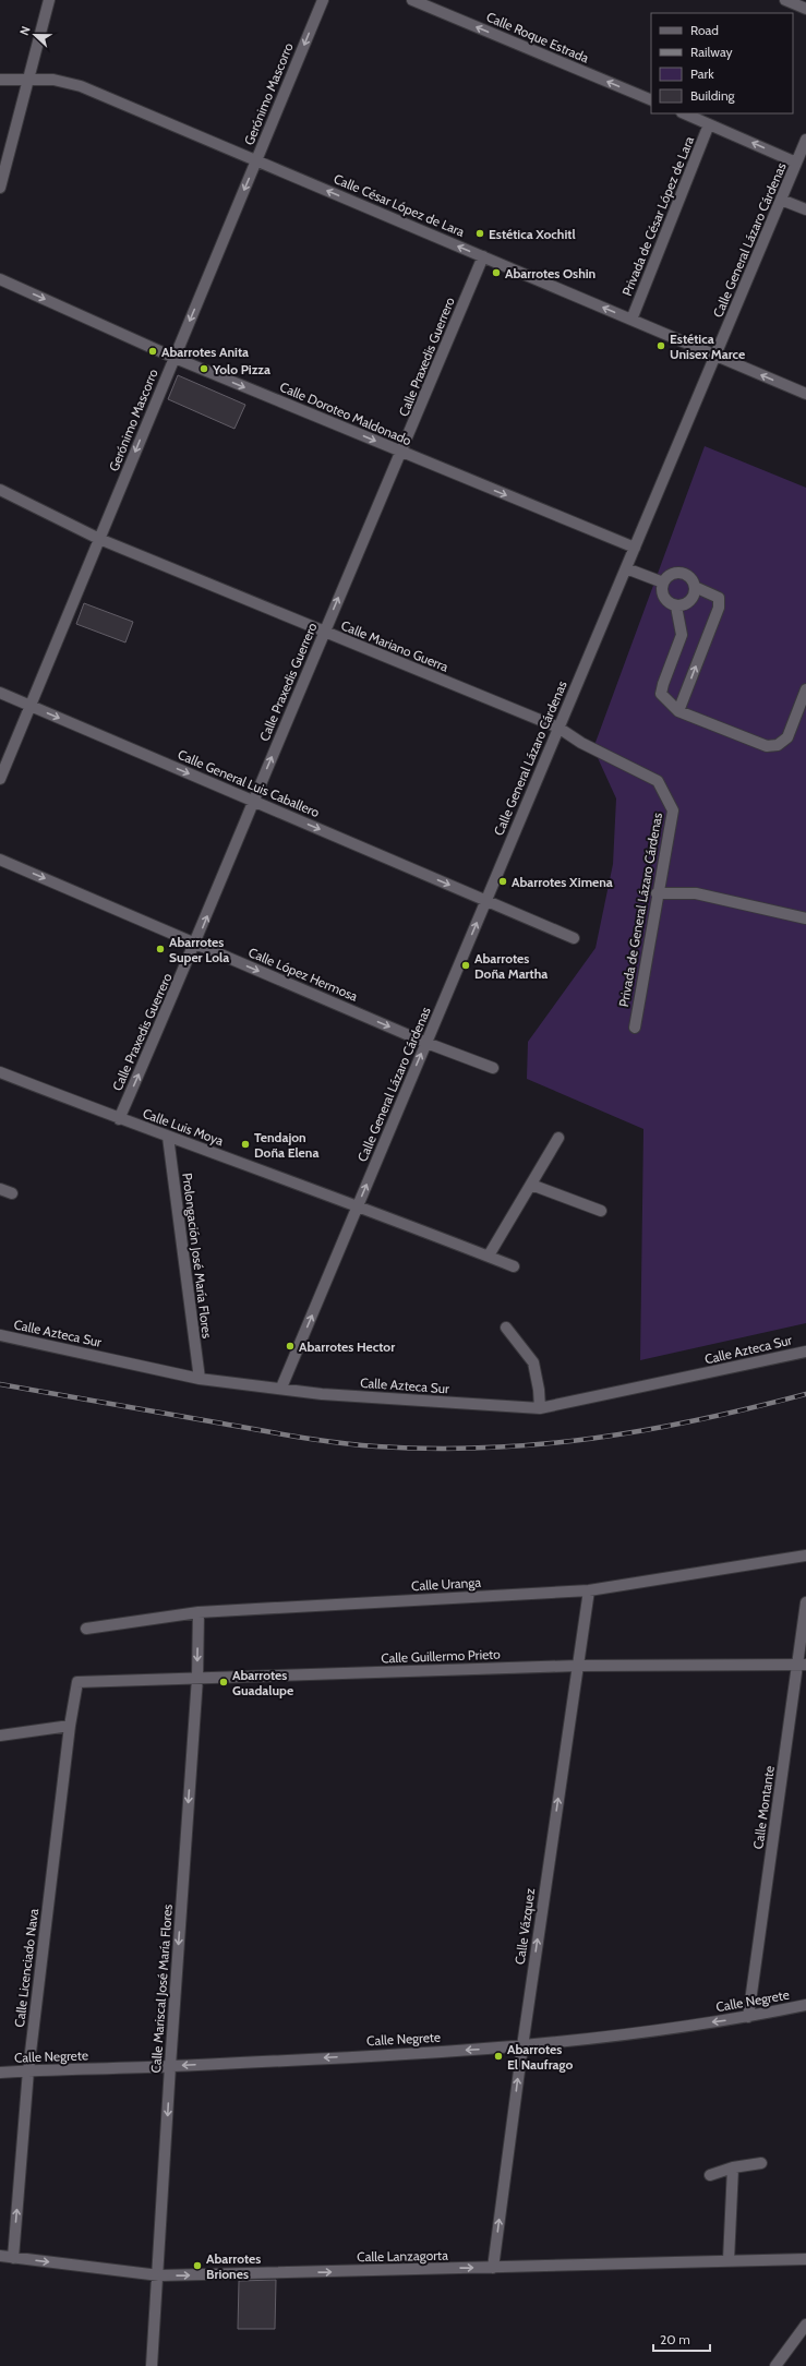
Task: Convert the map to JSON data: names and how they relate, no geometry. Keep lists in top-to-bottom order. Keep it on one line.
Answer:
{"streets":{"street":["Calle Roque Estrada","Gerónimo Mascorro","Calle César López de Lara","Privada de César López de Lara","Calle General Lázaro Cárdenas","Calle Praxedis Guerrero","Calle Doroteo Maldonado","Calle Mariano Guerra","Calle General Luis Caballero","Privada de General Lázaro Cárdenas","Calle López Hermosa","Calle Luis Moya","Prolongación José María Flores","Calle Azteca Sur","Calle Uranga","Calle Guillermo Prieto","Calle Montante","Calle Vázquez","Calle Licenciado Nava","Calle Mariscal José María Flores","Calle Negrete","Calle Lanzagorta"]},"crossings":[["Gerónimo Mascorro","Calle César López de Lara"],["Gerónimo Mascorro","Calle Doroteo Maldonado"],["Gerónimo Mascorro","Calle Mariano Guerra"],["Gerónimo Mascorro","Calle General Luis Caballero"],["Calle César López de Lara","Privada de César López de Lara"],["Calle César López de Lara","Calle General Lázaro Cárdenas"],["Calle César López de Lara","Calle Praxedis Guerrero"],["Calle General Lázaro Cárdenas","Calle Doroteo Maldonado"],["Calle General Lázaro Cárdenas","Calle Mariano Guerra"],["Calle General Lázaro Cárdenas","Calle General Luis Caballero"],["Calle General Lázaro Cárdenas","Privada de General Lázaro Cárdenas"],["Calle General Lázaro Cárdenas","Calle López Hermosa"],["Calle General Lázaro Cárdenas","Calle Luis Moya"],["Calle General Lázaro Cárdenas","Calle Azteca Sur"],["Calle Praxedis Guerrero","Calle Doroteo Maldonado"],["Calle Praxedis Guerrero","Calle Mariano Guerra"],["Calle Praxedis Guerrero","Calle General Luis Caballero"],["Calle Praxedis Guerrero","Calle López Hermosa"],["Calle Praxedis Guerrero","Calle Luis Moya"],["Calle Mariano Guerra","Privada de General Lázaro Cárdenas"],["Calle Luis Moya","Prolongación José María Flores"],["Prolongación José María Flores","Calle Azteca Sur"],["Calle Uranga","Calle Vázquez"],["Calle Uranga","Calle Mariscal José María Flores"],["Calle Guillermo Prieto","Calle Montante"],["Calle Guillermo Prieto","Calle Vázquez"],["Calle Guillermo Prieto","Calle Licenciado Nava"],["Calle Guillermo Prieto","Calle Mariscal José María Flores"],["Calle Montante","Calle Negrete"],["Calle Vázquez","Calle Negrete"],["Calle Vázquez","Calle Lanzagorta"],["Calle Licenciado Nava","Calle Negrete"],["Calle Licenciado Nava","Calle Lanzagorta"],["Calle Mariscal José María Flores","Calle Negrete"],["Calle Mariscal José María Flores","Calle Lanzagorta"]],"one_way":["Calle Roque Estrada","Gerónimo Mascorro","Calle César López de Lara","Calle General Lázaro Cárdenas","Calle Praxedis Guerrero","Calle Doroteo Maldonado","Calle General Luis Caballero","Calle López Hermosa","Calle Vázquez","Calle Mariscal José María Flores","Calle Negrete","Calle Lanzagorta"],"places":["Estética Xochitl","Abarrotes Oshin","Estética Unisex Marce","Abarrotes Anita","Yolo Pizza","Abarrotes Ximena","Abarrotes Super Lola","Abarrotes Doña Martha","Tendajon Doña Elena","Abarrotes Hector","Abarrotes Guadalupe","Abarrotes El Naufrago","Abarrotes Briones"],"legend":["Road","Railway","Park","Building"],"scale_bar":"20 m","north":"left"}
